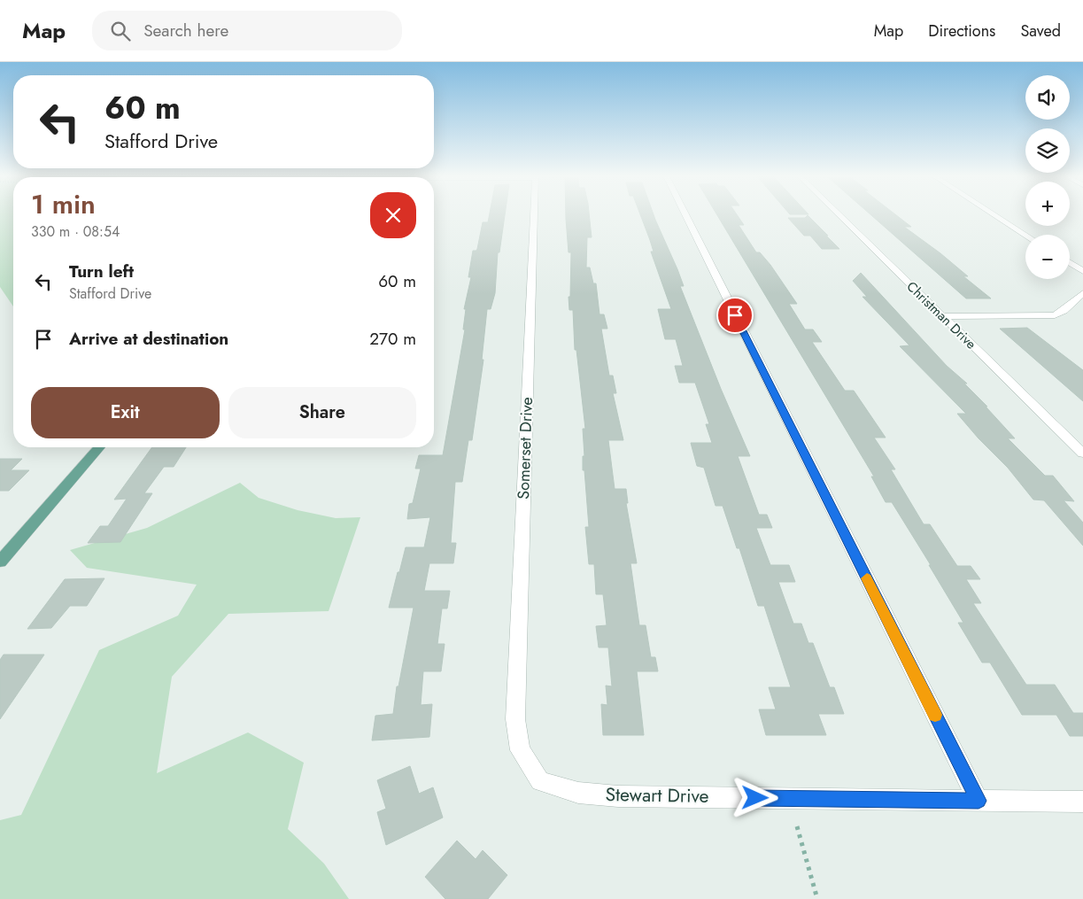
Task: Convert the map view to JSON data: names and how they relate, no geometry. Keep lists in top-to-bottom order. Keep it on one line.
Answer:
{"streets":{"street":["Christman Drive","Somerset Drive","Stewart Drive"]},"crossings":[["Somerset Drive","Stewart Drive"]],"page":{"header":"Map","search":"Search here","nav":["Map","Directions","Saved"],"map_buttons":["+","−"],"turn":["60 m","Stafford Drive"],"heading":["1 min","330 m · 08:54"],"list":[{"name":"Turn left","note":"Stafford Drive","value":"60 m"},{"name":"Arrive at destination","value":"270 m"}],"buttons":["Exit","Share"]}}
